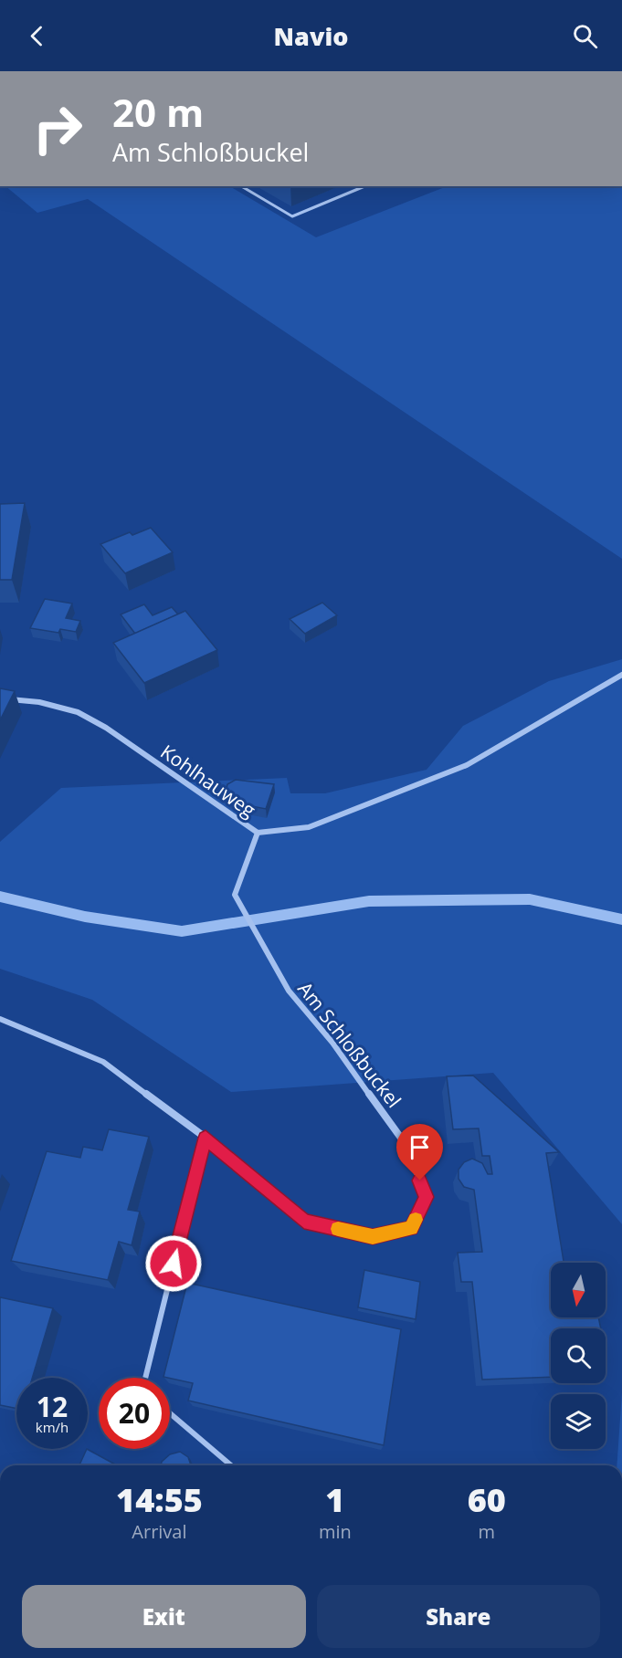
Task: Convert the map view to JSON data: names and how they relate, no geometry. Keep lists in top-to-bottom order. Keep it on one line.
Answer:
{"streets":{"street":["Kohlhauweg","Am Schloßbuckel"]},"crossings":[["Kohlhauweg","Am Schloßbuckel"]],"north":"bottom","page":{"header":"Navio","turn":["20 m","Am Schloßbuckel"],"speed":"12 km/h","limit":"20","eta":["14:55","Arrival","1","min","60","m"],"buttons":["Exit","Share"]}}
